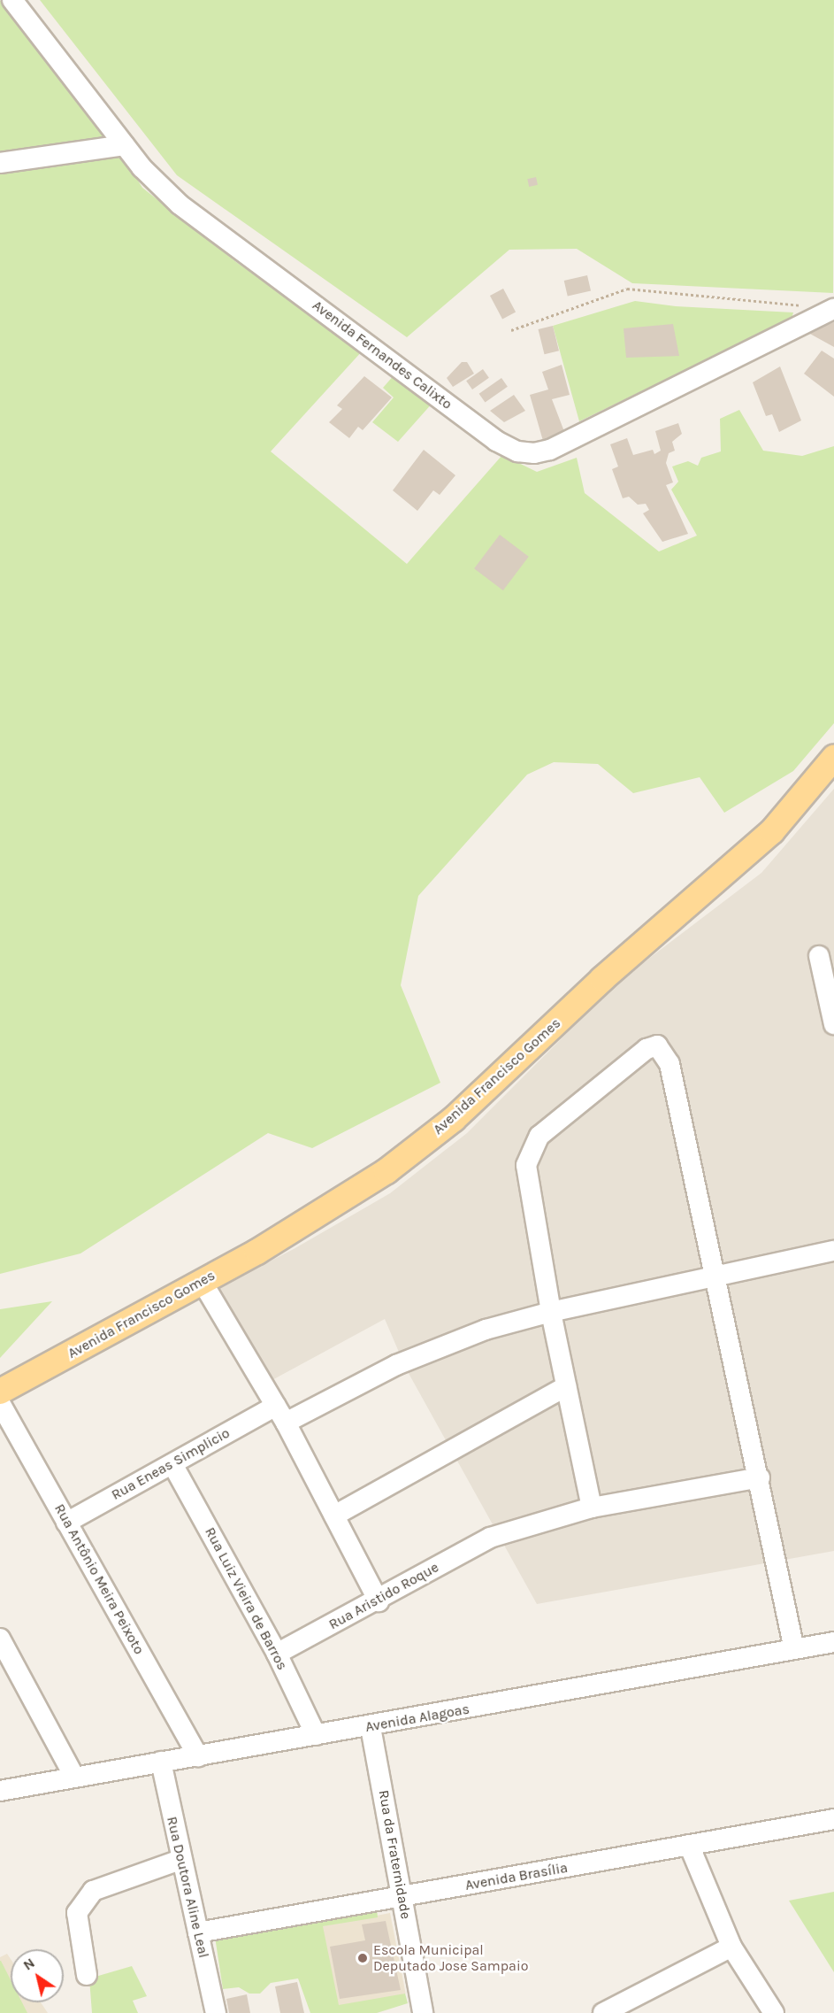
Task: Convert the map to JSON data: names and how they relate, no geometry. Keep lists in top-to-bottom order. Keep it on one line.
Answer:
{"streets":{"main road":["Avenida Francisco Gomes"],"street":["Avenida Fernandes Calixto","Rua Eneas Simplicio","Rua Antônio Meira Peixoto","Rua Aristido Roque","Rua Luiz Vieira de Barros","Avenida Alagoas","Rua da Fraternidade","Avenida Brasília","Rua Doutora Aline Leal"]},"crossings":[["Rua Eneas Simplicio","Rua Antônio Meira Peixoto"],["Rua Eneas Simplicio","Rua Luiz Vieira de Barros"],["Rua Antônio Meira Peixoto","Avenida Alagoas"],["Rua Aristido Roque","Rua Luiz Vieira de Barros"],["Rua Luiz Vieira de Barros","Avenida Alagoas"],["Avenida Alagoas","Rua da Fraternidade"],["Avenida Alagoas","Rua Doutora Aline Leal"],["Rua da Fraternidade","Avenida Brasília"],["Avenida Brasília","Rua Doutora Aline Leal"]],"places":["Escola Municipal Deputado Jose Sampaio"],"north":"top left"}
